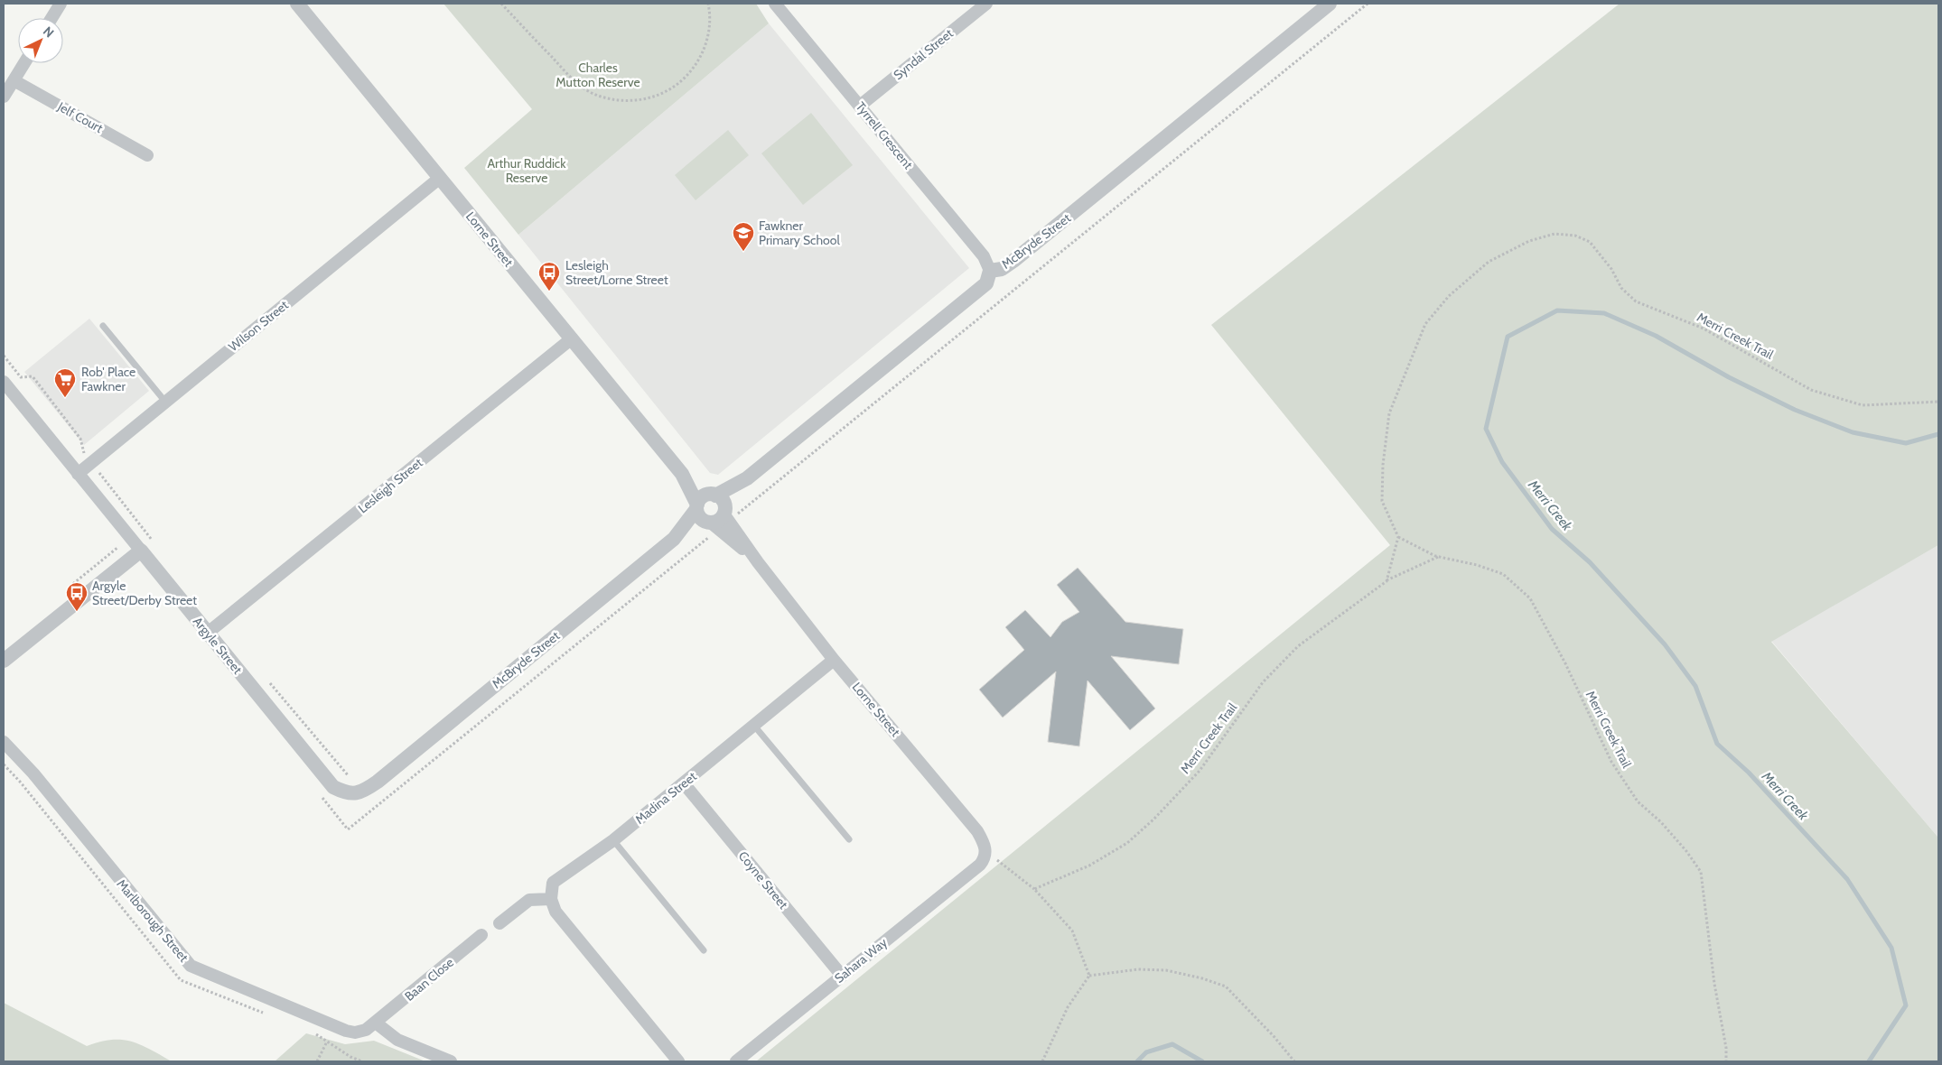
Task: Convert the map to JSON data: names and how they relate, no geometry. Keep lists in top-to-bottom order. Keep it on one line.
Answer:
{"streets":{"street":["Syndal Street","Jelf Court","Tyrrell Crescent","Lorne Street","McBryde Street","Wilson Street","Lesleigh Street","Argyle Street","Madina Street","Coyne Street","Marlborough Street","Sahara Way","Baan Close"],"path":["Merri Creek Trail"]},"crossings":[["Syndal Street","Tyrrell Crescent"],["Tyrrell Crescent","McBryde Street"],["Lorne Street","McBryde Street"],["Lorne Street","Wilson Street"],["Lorne Street","Lesleigh Street"],["Lorne Street","Madina Street"],["Lorne Street","Sahara Way"],["McBryde Street","Argyle Street"],["Wilson Street","Argyle Street"],["Lesleigh Street","Argyle Street"],["Madina Street","Coyne Street"],["Coyne Street","Sahara Way"],["Marlborough Street","Baan Close"]],"water":["Merri Creek"],"parks":["Charles Mutton Reserve","Arthur Ruddick Reserve"],"places":{"school or university":["Fawkner Primary School"],"bus stop":["Lesleigh Street/Lorne Street","Argyle Street/Derby Street"],"supermarket":["Rob' Place Fawkner"]},"north":"top right"}
